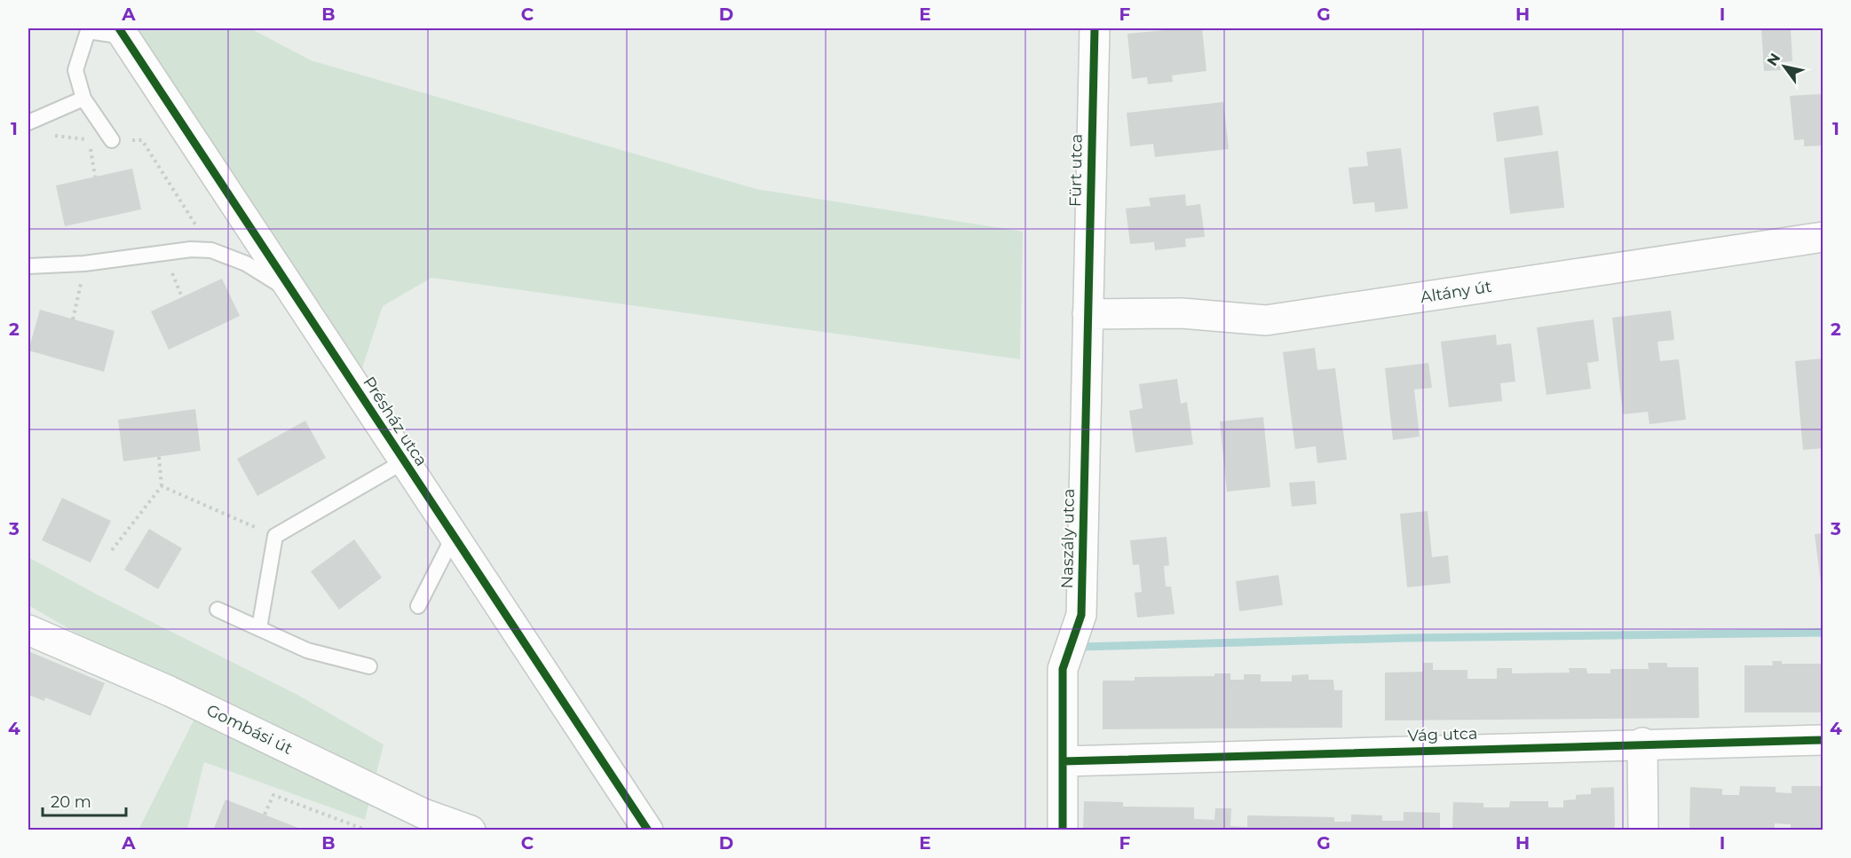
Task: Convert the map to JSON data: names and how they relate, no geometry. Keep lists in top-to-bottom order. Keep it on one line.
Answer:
{"streets":{"street":["Fürt utca","Altány út","Présház utca","Naszály utca","Gombási út","Vág utca"]},"crossings":[["Fürt utca","Altány út"],["Fürt utca","Naszály utca"],["Altány út","Naszály utca"],["Naszály utca","Vág utca"]],"scale_bar":"20 m","north":"top left","grid":{"columns":["A","B","C","D","E","F","G","H","I"],"rows":["1","2","3","4"]}}
